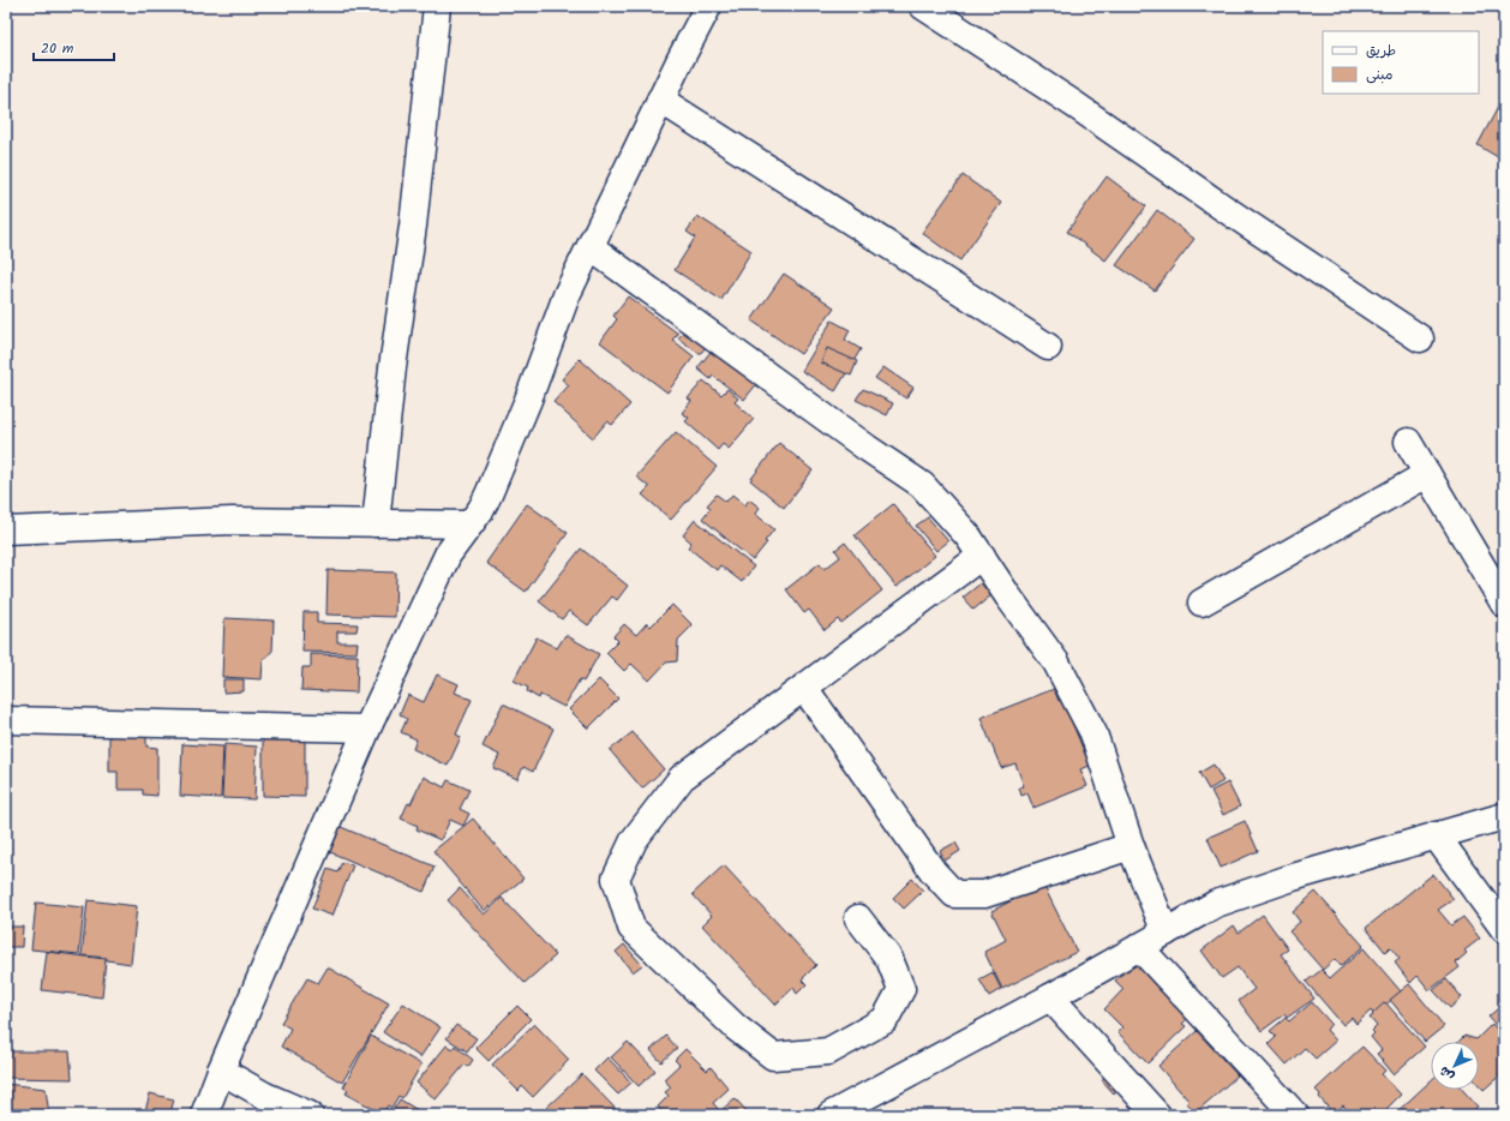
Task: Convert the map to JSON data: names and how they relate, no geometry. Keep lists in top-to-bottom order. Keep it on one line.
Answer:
{"legend":["طريق","مبنى"],"scale_bar":"20 m","north":"bottom left"}
